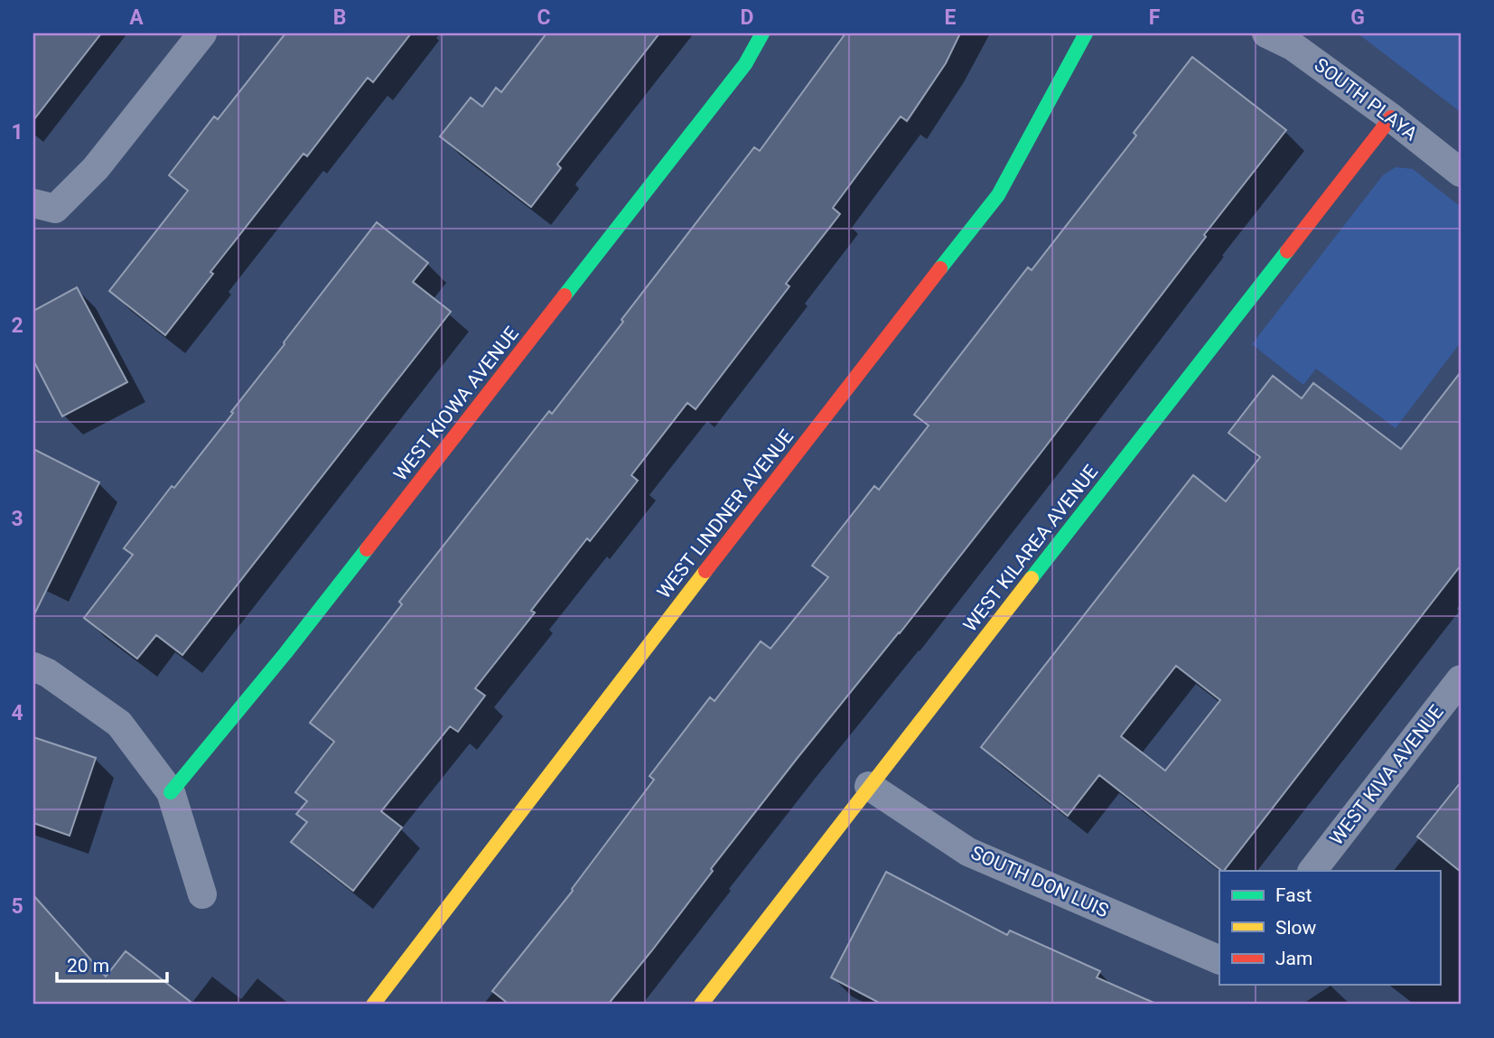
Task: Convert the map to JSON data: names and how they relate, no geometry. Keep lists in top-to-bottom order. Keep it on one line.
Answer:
{"streets":{"street":["SOUTH PLAYA","WEST KIOWA AVENUE","WEST LINDNER AVENUE","WEST KILAREA AVENUE","WEST KIVA AVENUE","SOUTH DON LUIS"]},"crossings":[["SOUTH PLAYA","WEST KILAREA AVENUE"],["WEST KILAREA AVENUE","SOUTH DON LUIS"]],"legend":["Fast","Slow","Jam"],"scale_bar":"20 m","grid":{"columns":["A","B","C","D","E","F","G"],"rows":["1","2","3","4","5"]}}
